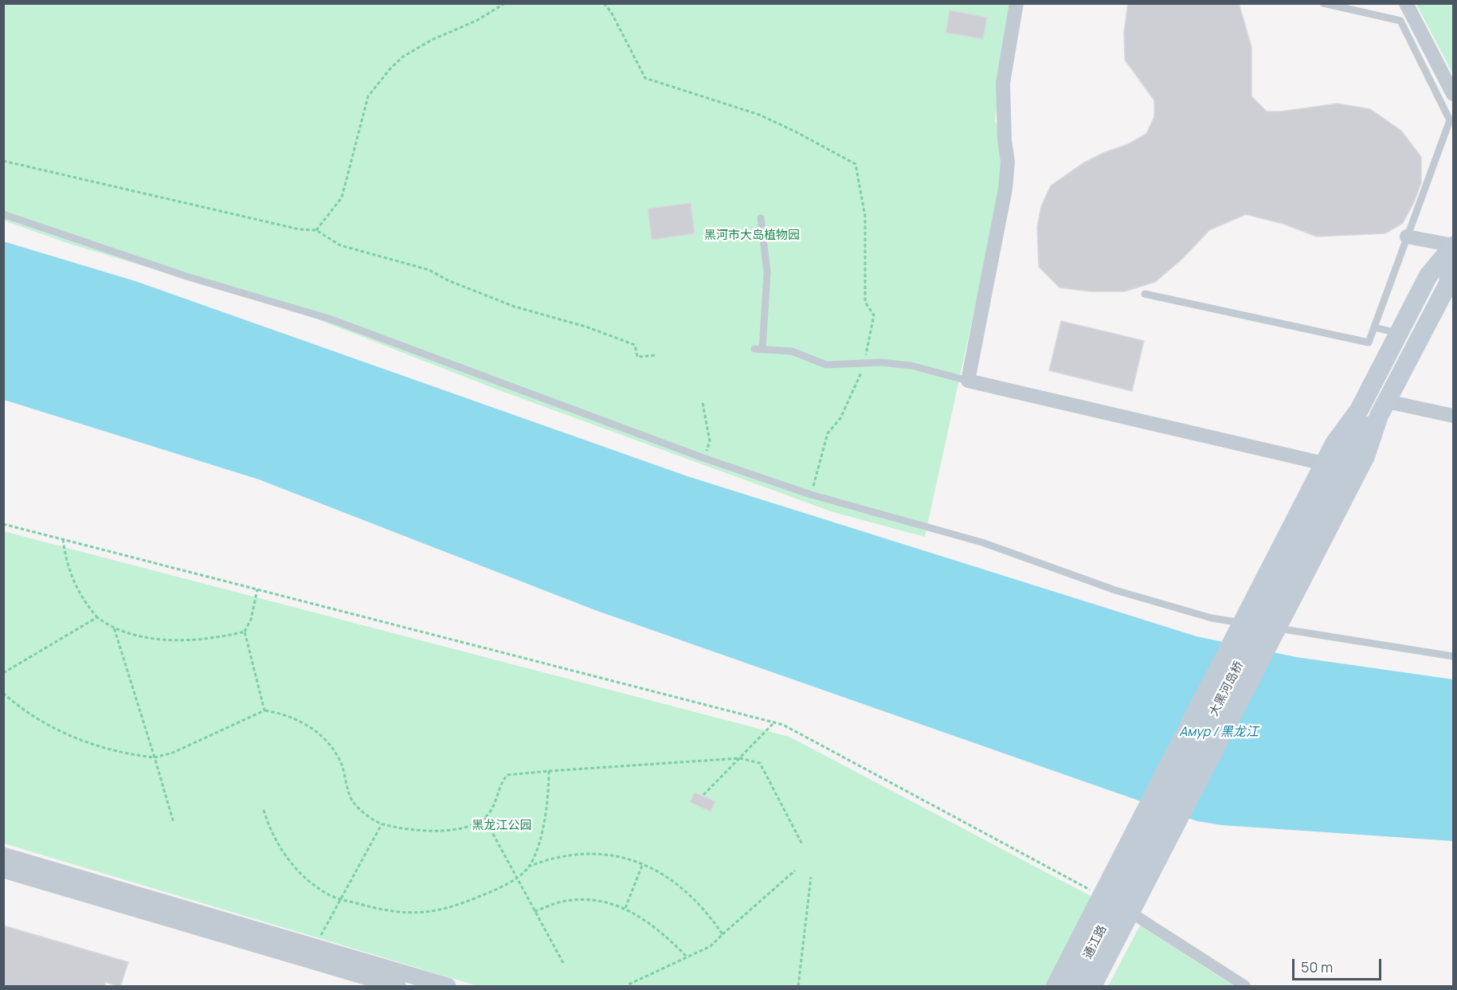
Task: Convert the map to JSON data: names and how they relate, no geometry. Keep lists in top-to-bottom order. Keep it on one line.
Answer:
{"streets":{"main road":["大黑河岛桥","通江路"]},"crossings":[["大黑河岛桥","通江路"]],"water":["Амур / 黑龙江"],"parks":["黑河市大岛植物园","黑龙江公园"],"scale_bar":"50 m"}
